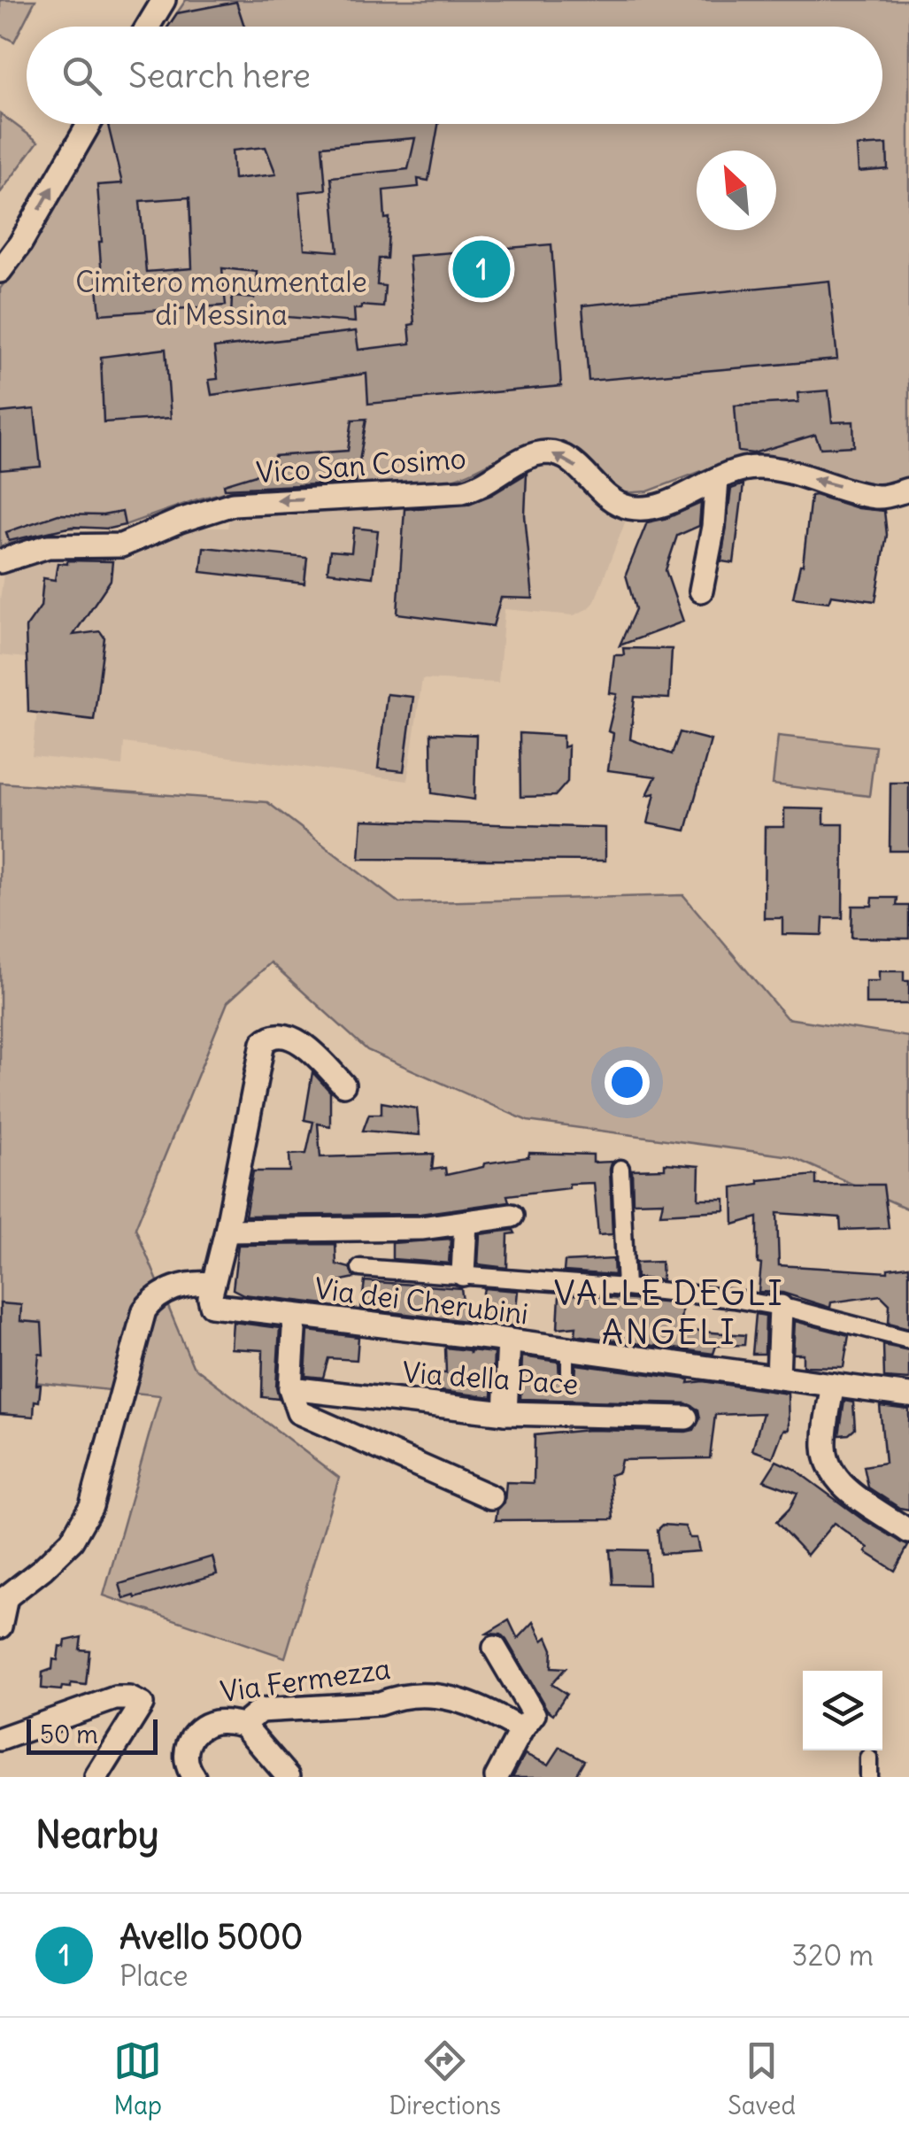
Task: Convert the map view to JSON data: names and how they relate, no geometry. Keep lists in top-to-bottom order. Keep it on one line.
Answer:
{"streets":{"street":["Vico San Cosimo","Via dei Cherubini","Via della Pace","Via Fermezza"]},"one_way":["Vico San Cosimo"],"districts":["VALLE DEGLI ANGELI"],"parks":["Cimitero monumentale di Messina"],"scale_bar":"50 m","north":"top left","page":{"search":"Search here","pins":"1","scale":"50 m","heading":"Nearby","list":[{"mark":"1","name":"Avello 5000","note":"Place","value":"320 m"}],"nav":["Map","Directions","Saved"]}}
